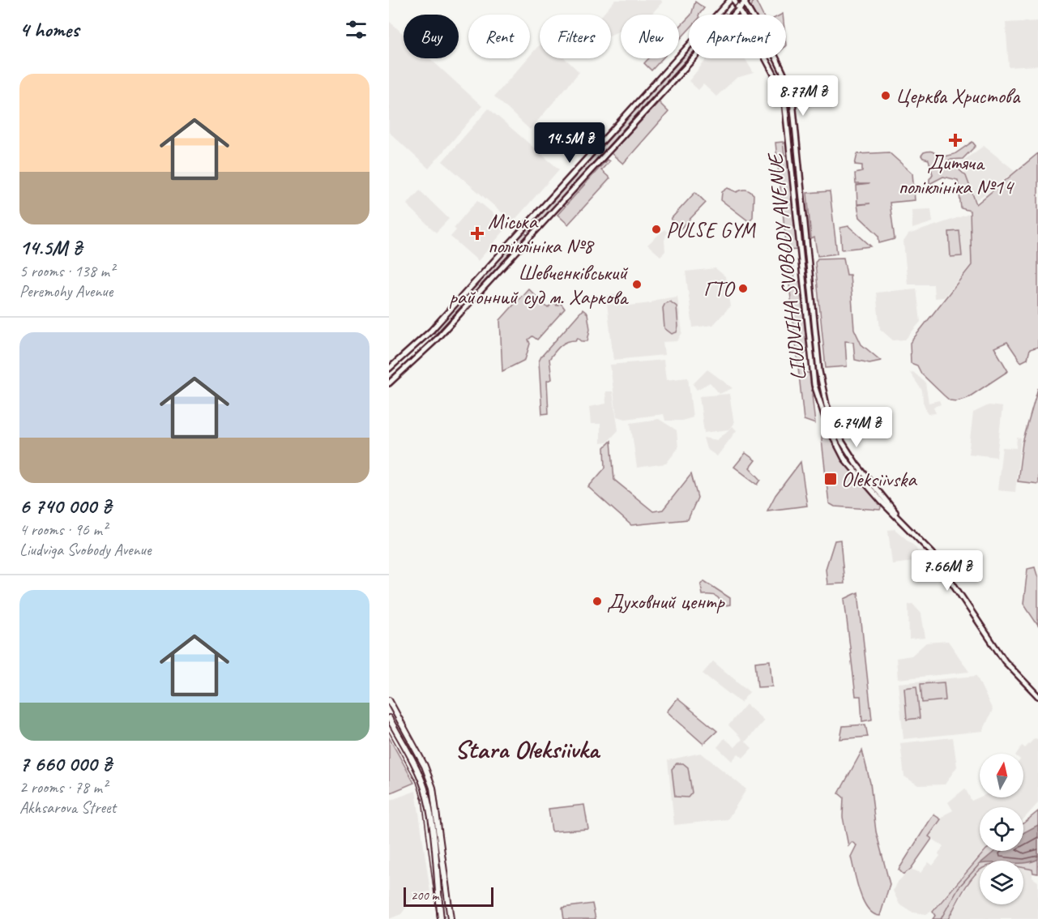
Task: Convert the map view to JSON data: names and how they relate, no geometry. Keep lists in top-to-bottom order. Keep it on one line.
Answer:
{"streets":{"main road":["LIUDVIHA SVOBODY AVENUE"]},"districts":["Stara Oleksiivka"],"places":{"other":["Церква Христова","PULSE GYM","Шевченківський районний суд м. Харкова","ГТО","Духовний центр"],"health":["Дитяча поліклініка №14","Міська поліклініка №8"],"transit":["Oleksiivska"]},"scale_bar":"200 m","north":"top","page":{"heading":"4 homes","chip":["Buy","Rent","Filters","New","Apartment"],"list":[{"name":"14.5M ₴","note":"5 rooms · 138 m² · Peremohy Avenue"},{"name":"6 740 000 ₴","note":"4 rooms · 96 m² · Liudviga Svobody Avenue"},{"name":"7 660 000 ₴","note":"2 rooms · 78 m² · Akhsarova Street"}],"price":["8.77M ₴","14.5M ₴","6.74M ₴","7.66M ₴"],"scale":"200 m"}}
